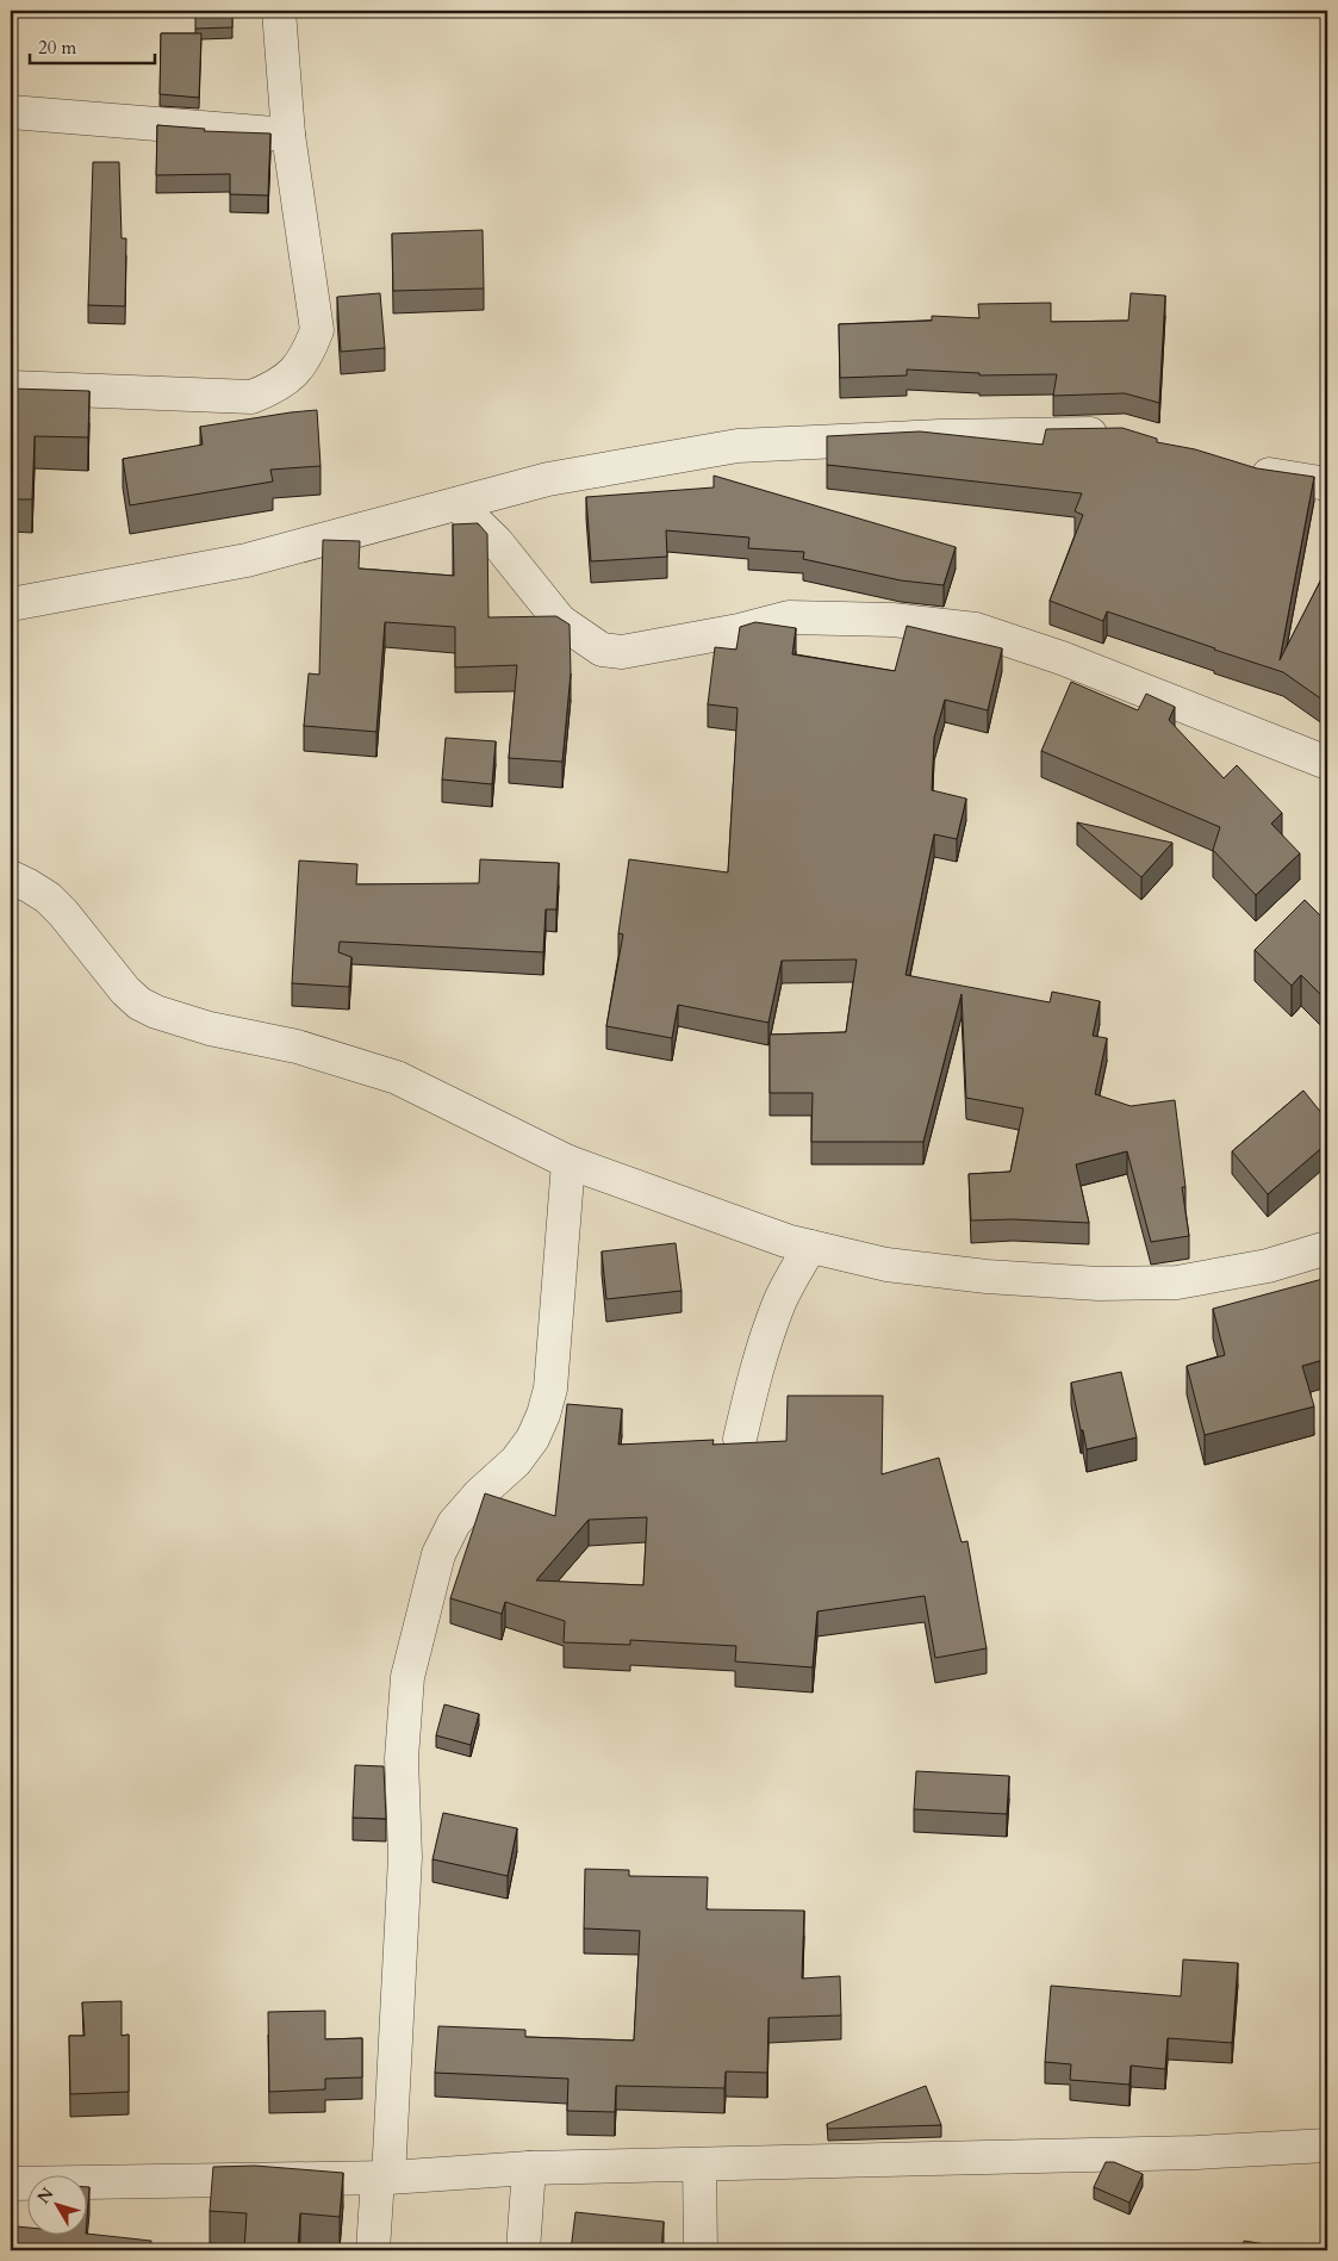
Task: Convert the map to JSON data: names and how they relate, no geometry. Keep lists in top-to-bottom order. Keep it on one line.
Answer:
{"scale_bar":"20 m","north":"top left"}
